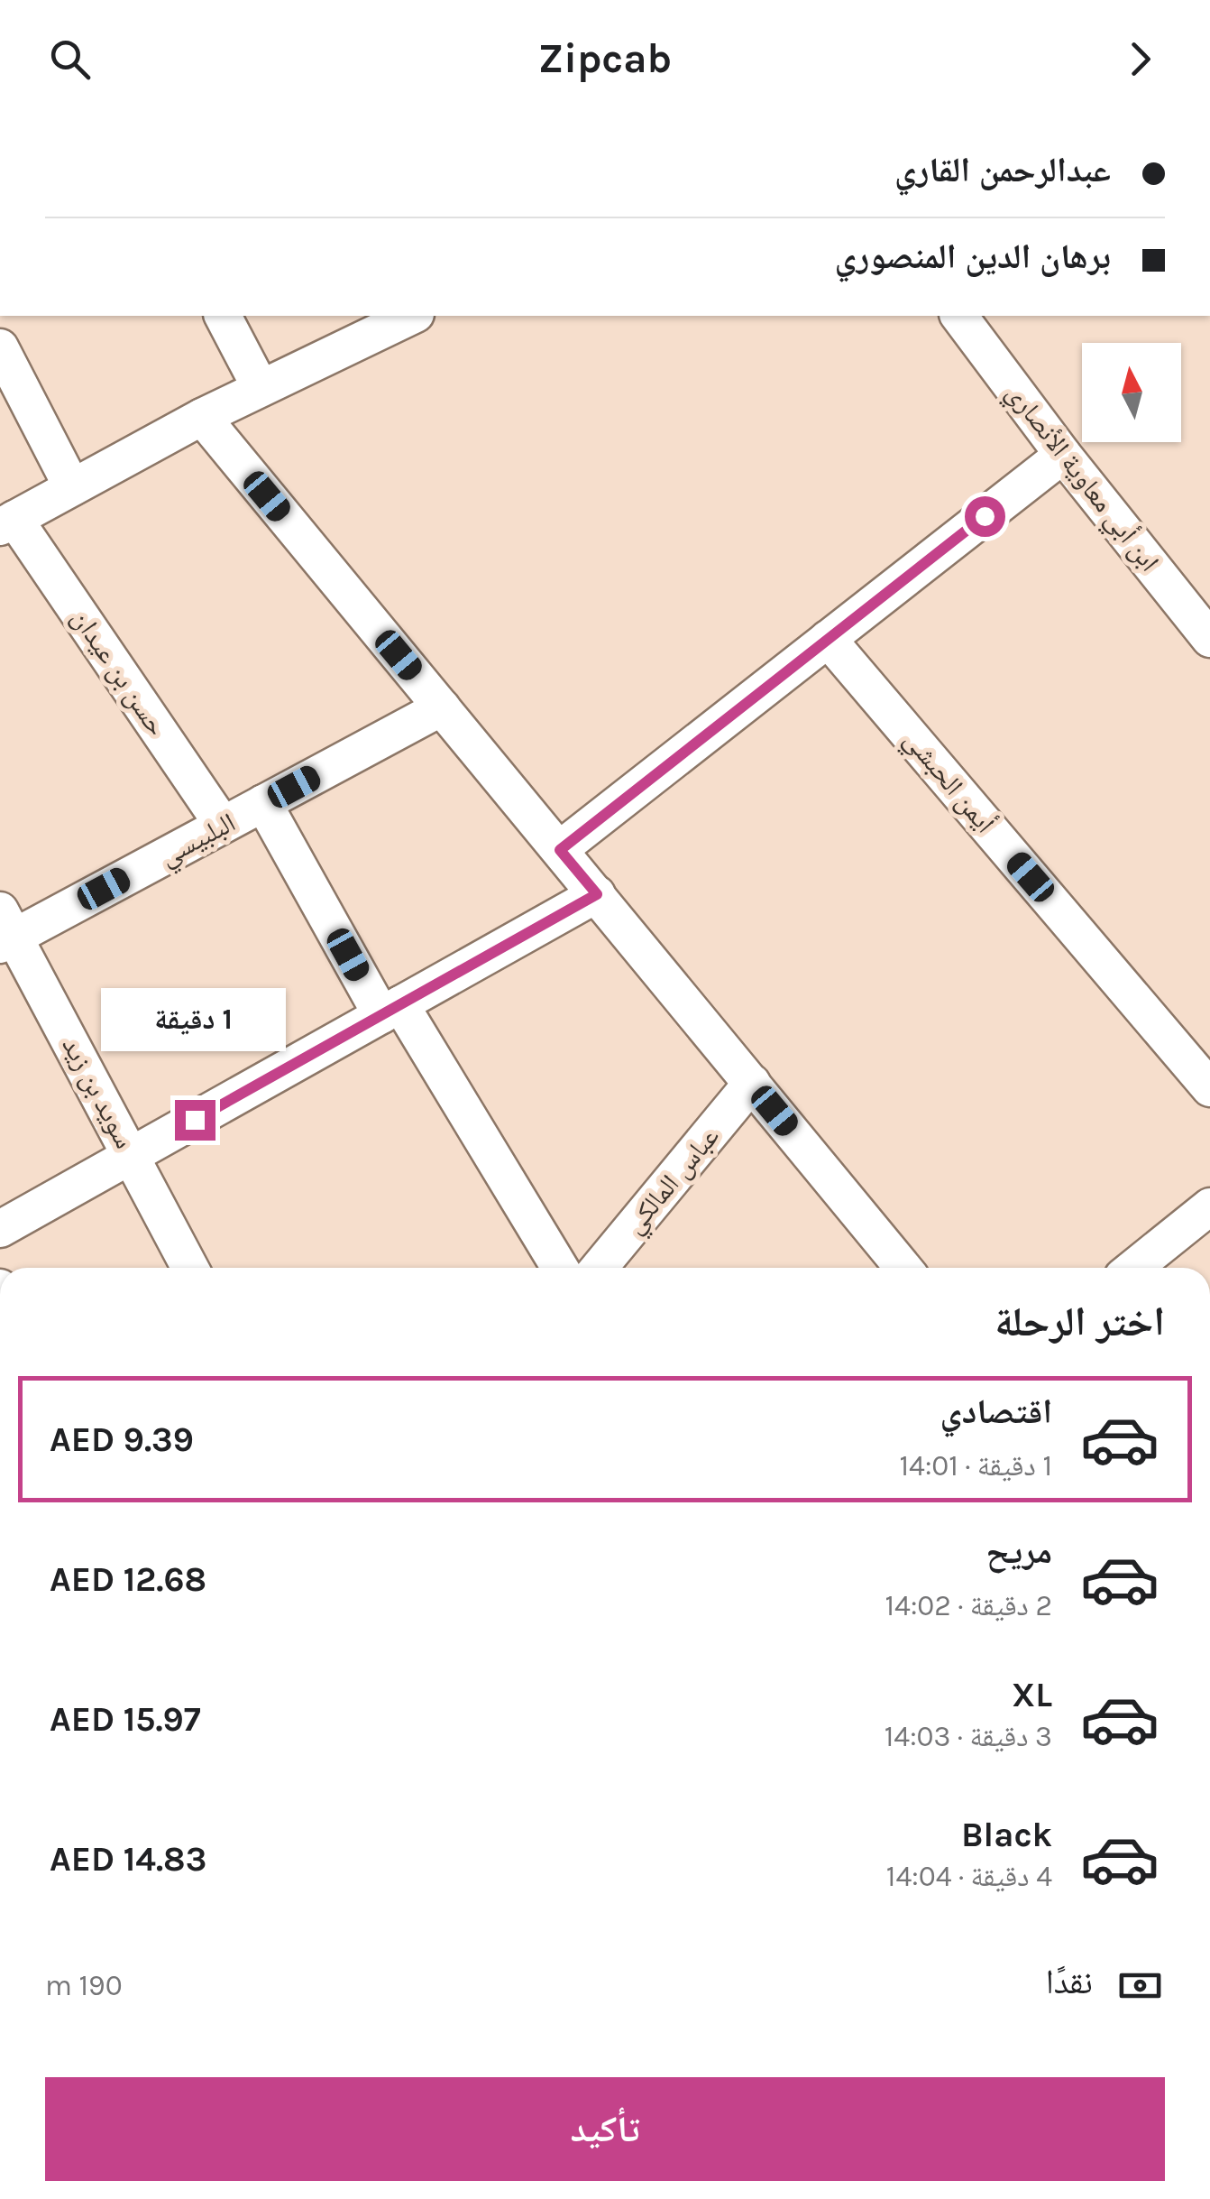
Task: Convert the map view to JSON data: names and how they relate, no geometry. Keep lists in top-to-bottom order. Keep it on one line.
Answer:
{"streets":{"street":["ابن أبي معاوية الأنصاري","حسن بن عيدان","أيمن الحبشي","البلبيسي","سويد بن زيد","عباس المالكي"]},"crossings":[["حسن بن عيدان","البلبيسي"],["البلبيسي","سويد بن زيد"]],"north":"top","page":{"header":"Zipcab","banner":["عبدالرحمن القاري","برهان الدين المنصوري"],"bubble":"1 دقيقة","heading":"اختر الرحلة","list":[{"name":"اقتصادي","note":"1 دقيقة · 14:01","value":"AED 9.39"},{"name":"مريح","note":"2 دقيقة · 14:02","value":"AED 12.68"},{"name":"XL","note":"3 دقيقة · 14:03","value":"AED 15.97"},{"name":"Black","note":"4 دقيقة · 14:04","value":"AED 14.83"}],"pay":["نقدًا","190 m"],"buttons":"تأكيد"}}
